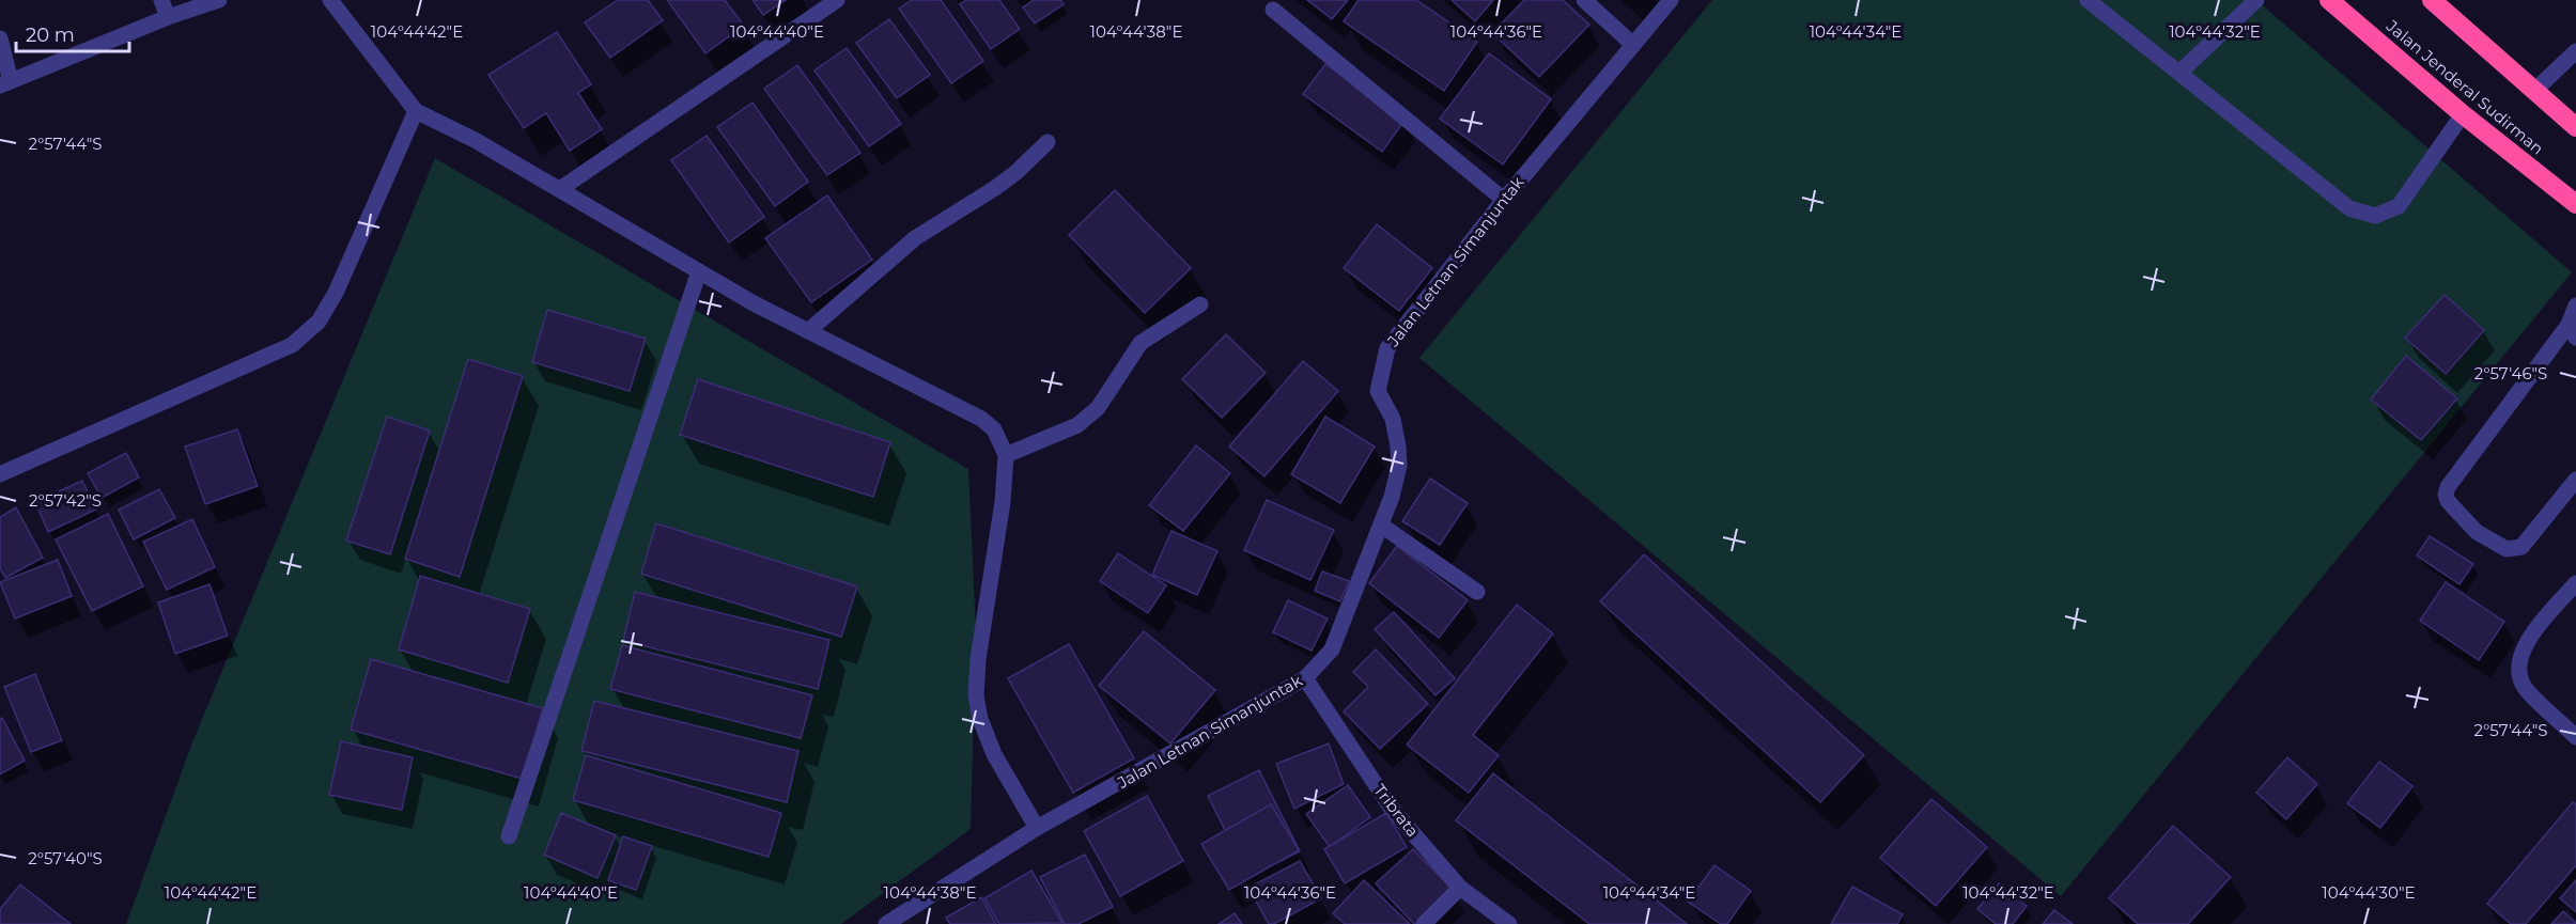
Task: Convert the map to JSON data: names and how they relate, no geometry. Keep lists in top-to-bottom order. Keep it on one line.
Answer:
{"streets":{"highway":["Jalan Jenderal Sudirman"],"street":["Jalan Letnan Simanjuntak","Tribrata"]},"crossings":[["Jalan Letnan Simanjuntak","Tribrata"]],"scale_bar":"20 m","coordinates":["104°44'42\"E","104°44'40\"E","104°44'38\"E","104°44'36\"E","104°44'34\"E","104°44'32\"E","2°57'44\"S","2°57'46\"S","2°57'42\"S","2°57'40\"S","104°44'30\"E"]}
